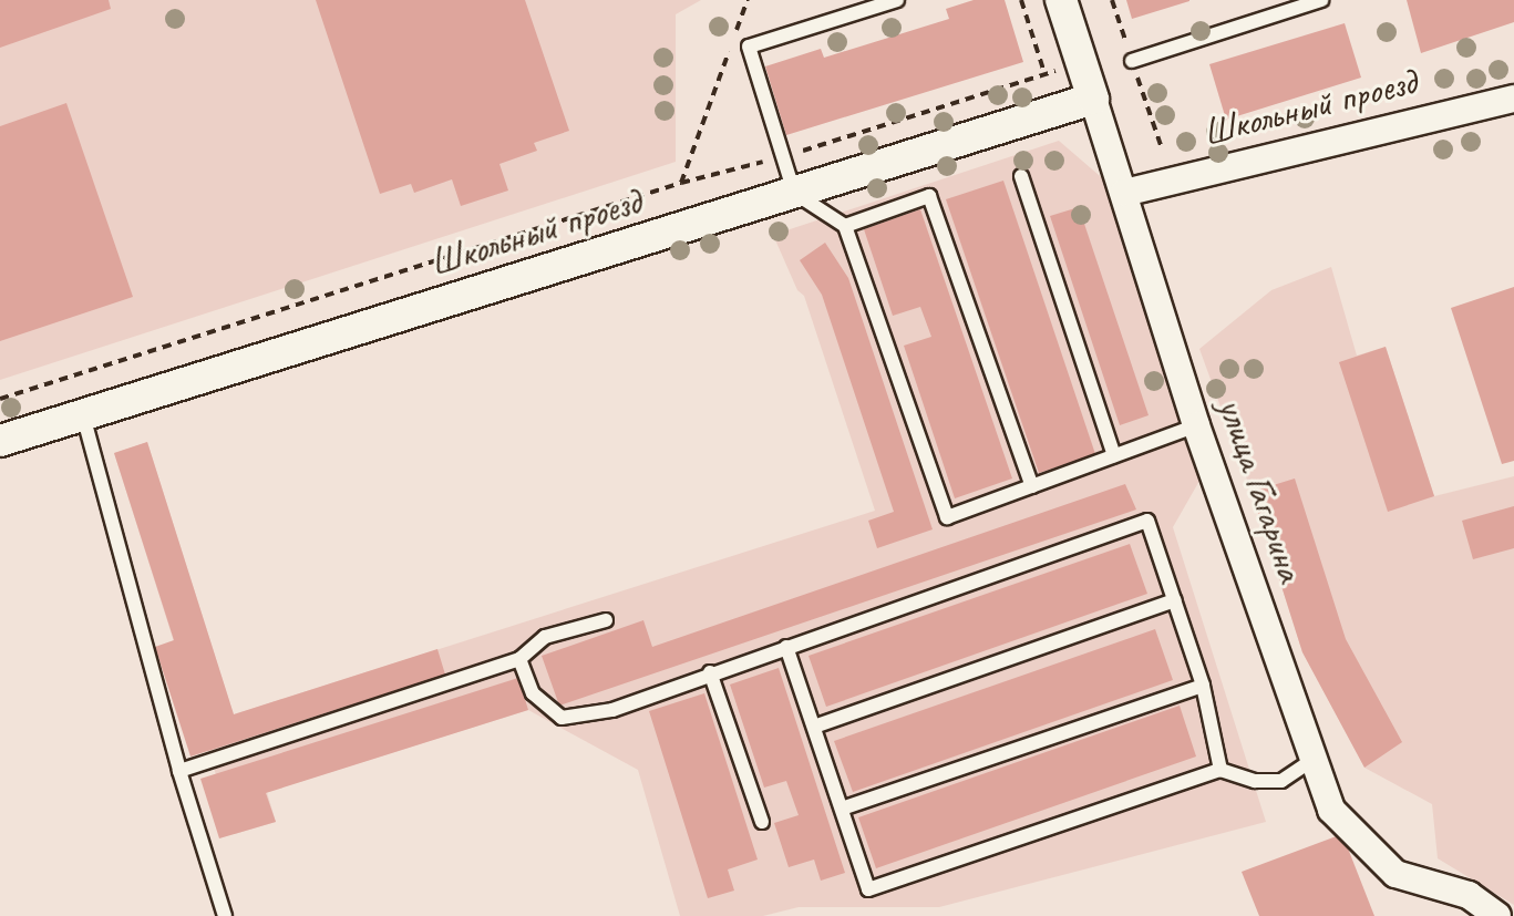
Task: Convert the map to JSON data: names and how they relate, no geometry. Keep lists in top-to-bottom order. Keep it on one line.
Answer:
{"streets":{"street":["Школьный проезд","улица Гагарина"]},"crossings":[["Школьный проезд","улица Гагарина"]]}
